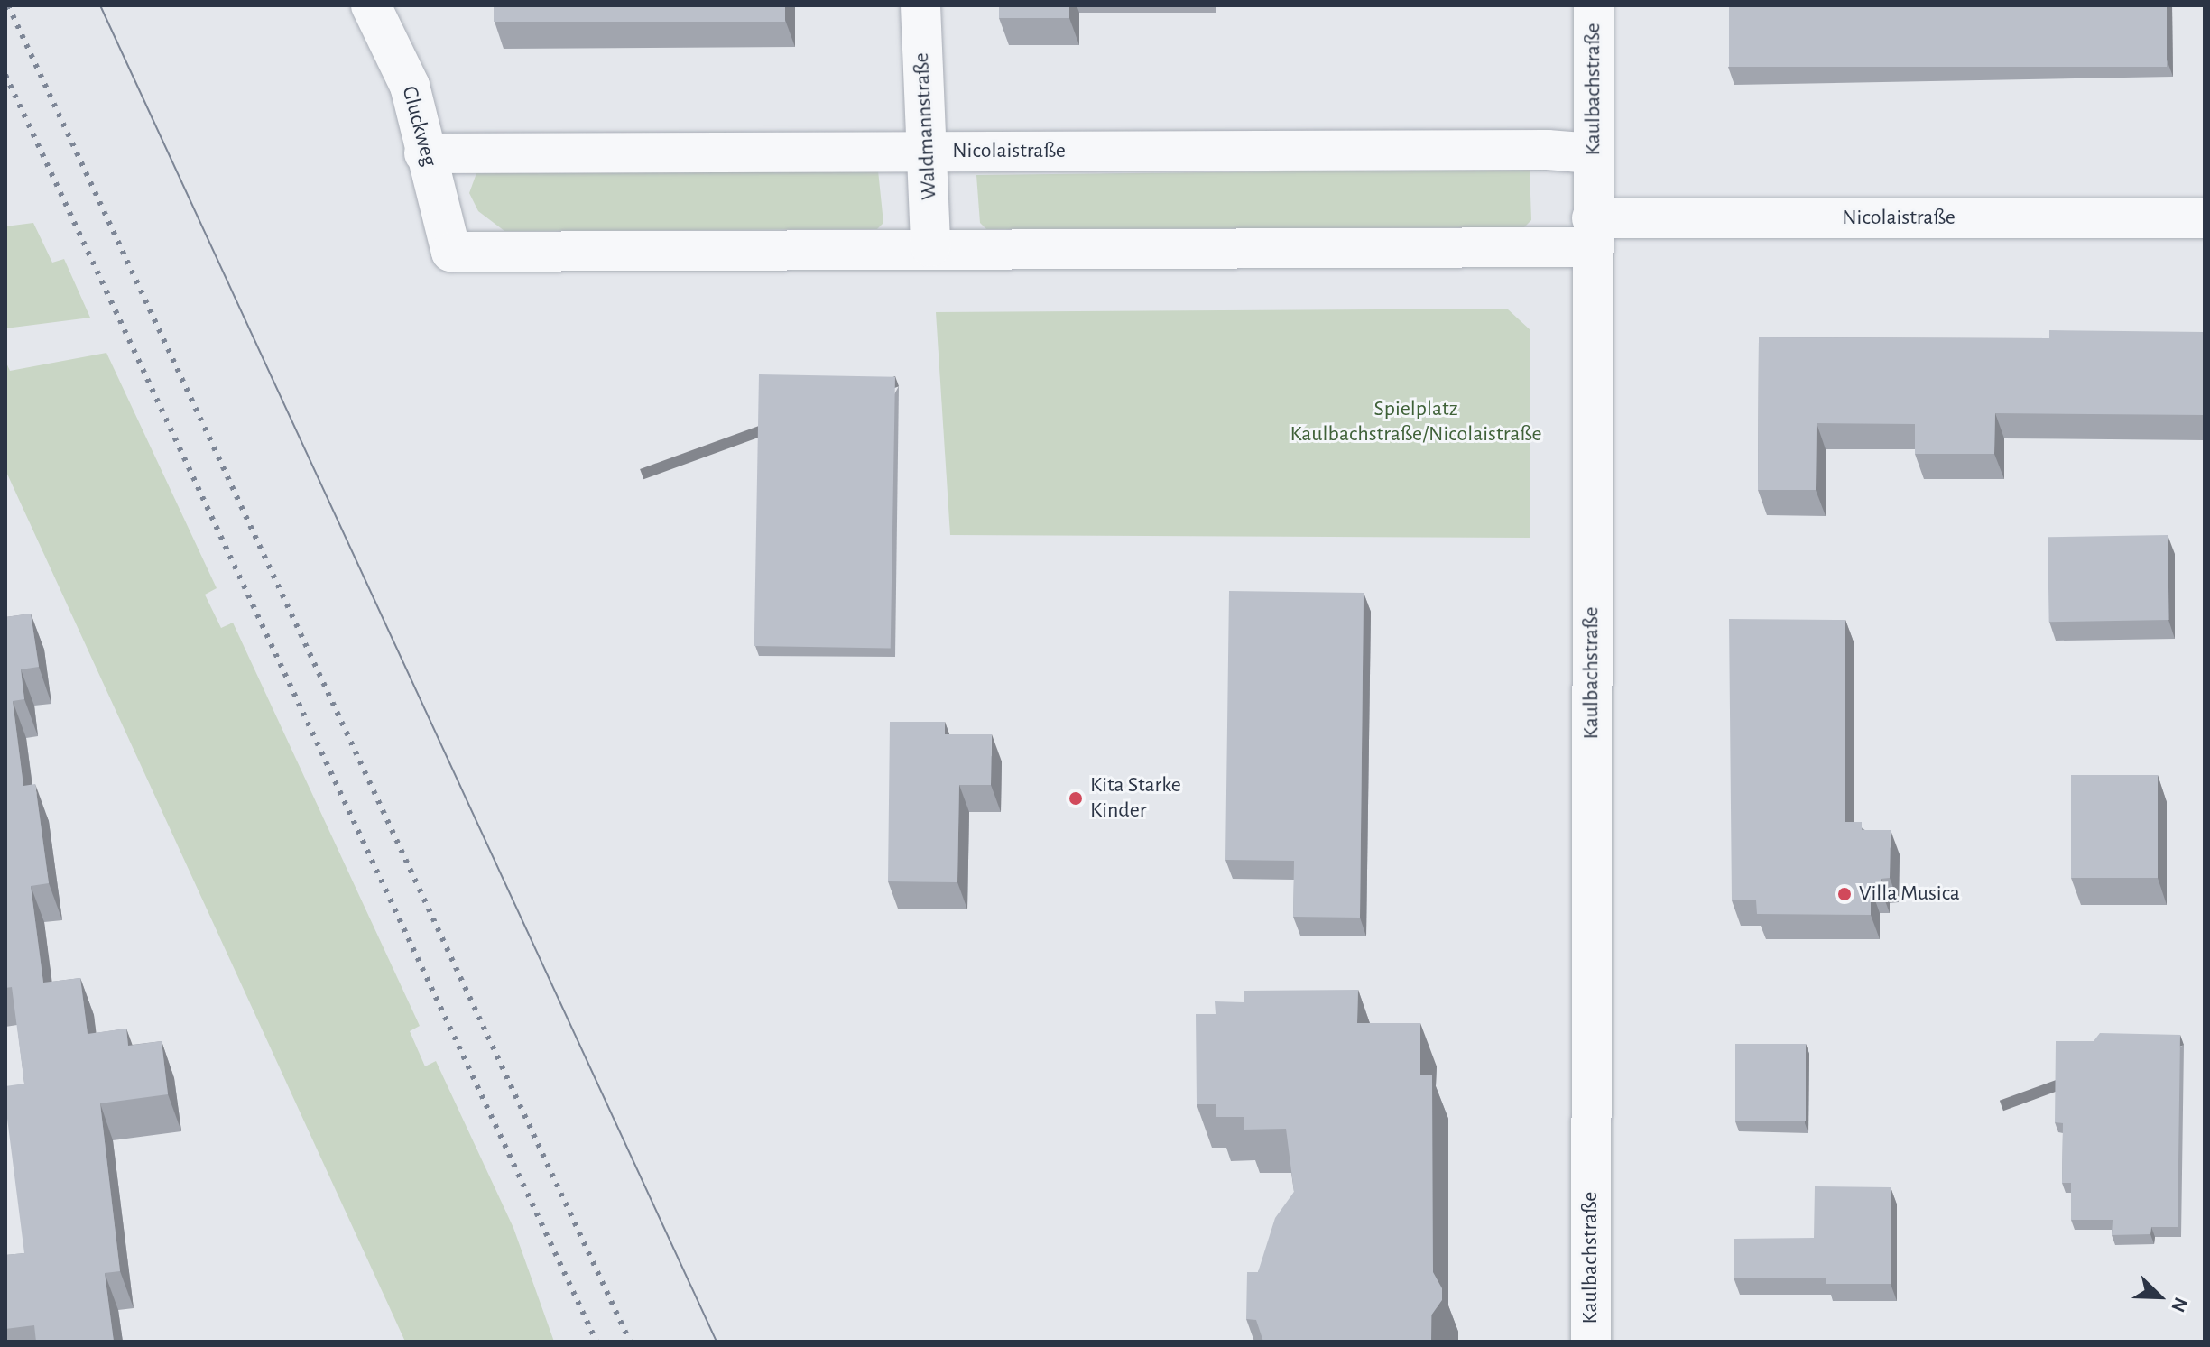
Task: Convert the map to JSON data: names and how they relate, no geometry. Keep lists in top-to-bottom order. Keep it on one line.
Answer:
{"streets":{"street":["Kaulbachstraße","Gluckweg","Waldmannstraße","Nicolaistraße"]},"crossings":[["Kaulbachstraße","Nicolaistraße"],["Gluckweg","Nicolaistraße"],["Waldmannstraße","Nicolaistraße"]],"parks":["Spielplatz Kaulbachstraße/Nicolaistraße"],"places":["Kita Starke Kinder","Villa Musica"],"north":"bottom right"}
